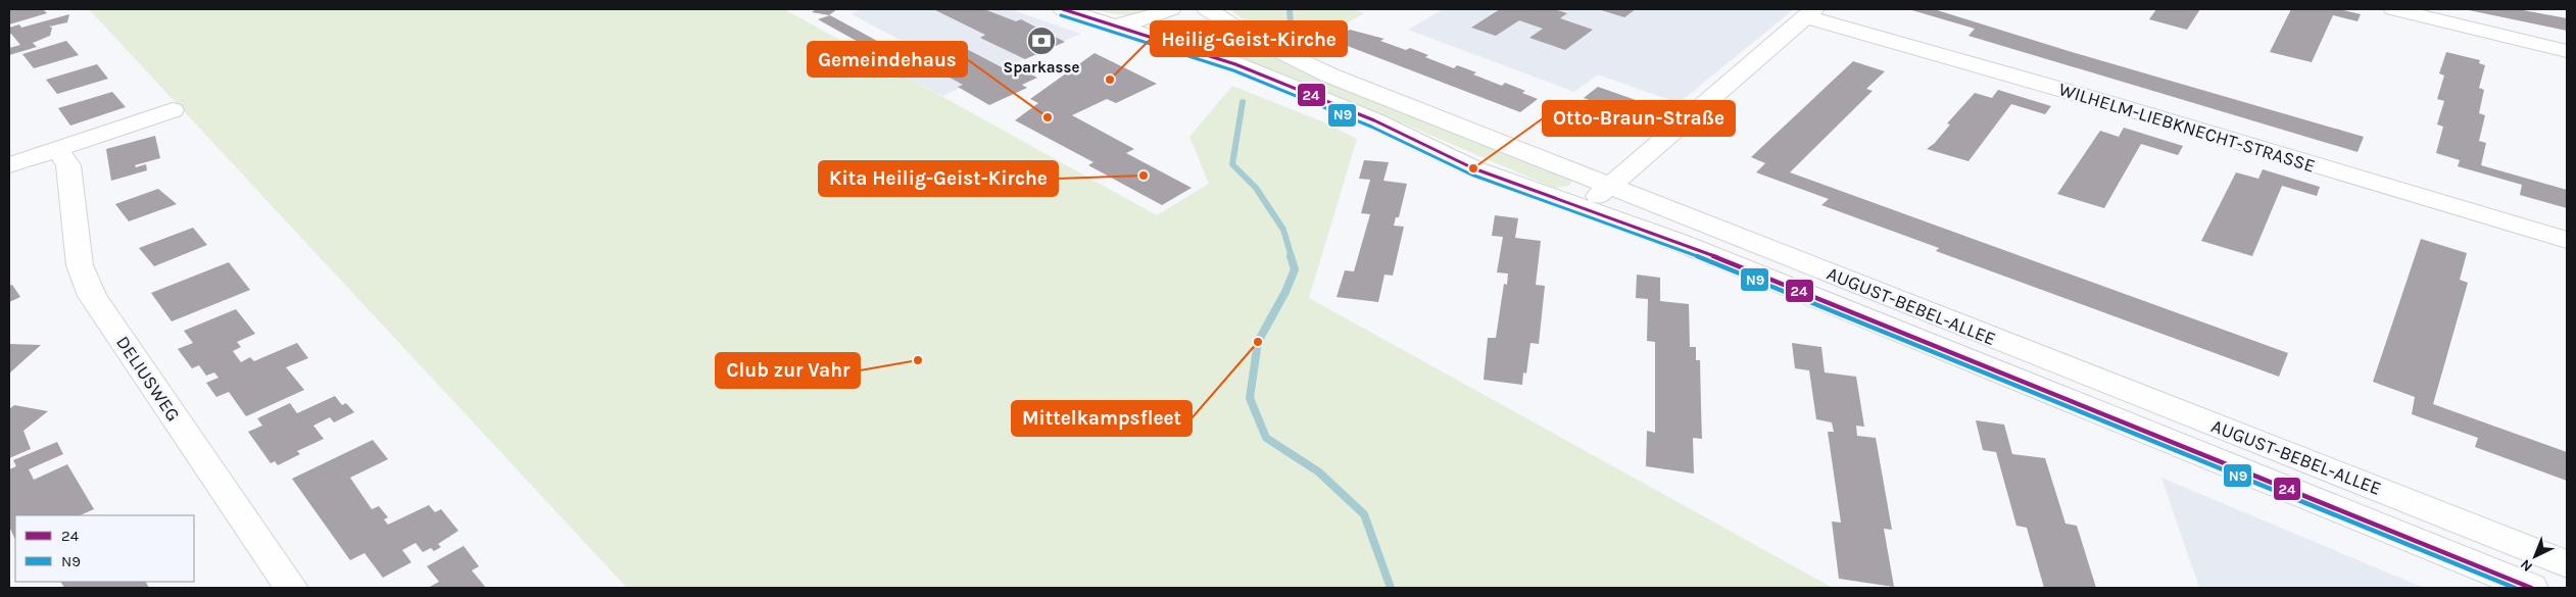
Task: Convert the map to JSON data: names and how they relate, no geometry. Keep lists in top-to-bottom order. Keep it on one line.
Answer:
{"streets":{"street":["WILHELM-LIEBKNECHT-STRASSE","AUGUST-BEBEL-ALLEE","DELIUSWEG"]},"places":{"bank":["Sparkasse"],"other":["Heilig-Geist-Kirche","Gemeindehaus","Otto-Braun-Straße","Kita Heilig-Geist-Kirche","Mittelkampsfleet","Club zur Vahr"]},"lines":["transit line 24","transit line N9"],"legend":["24","N9"],"north":"bottom left"}
